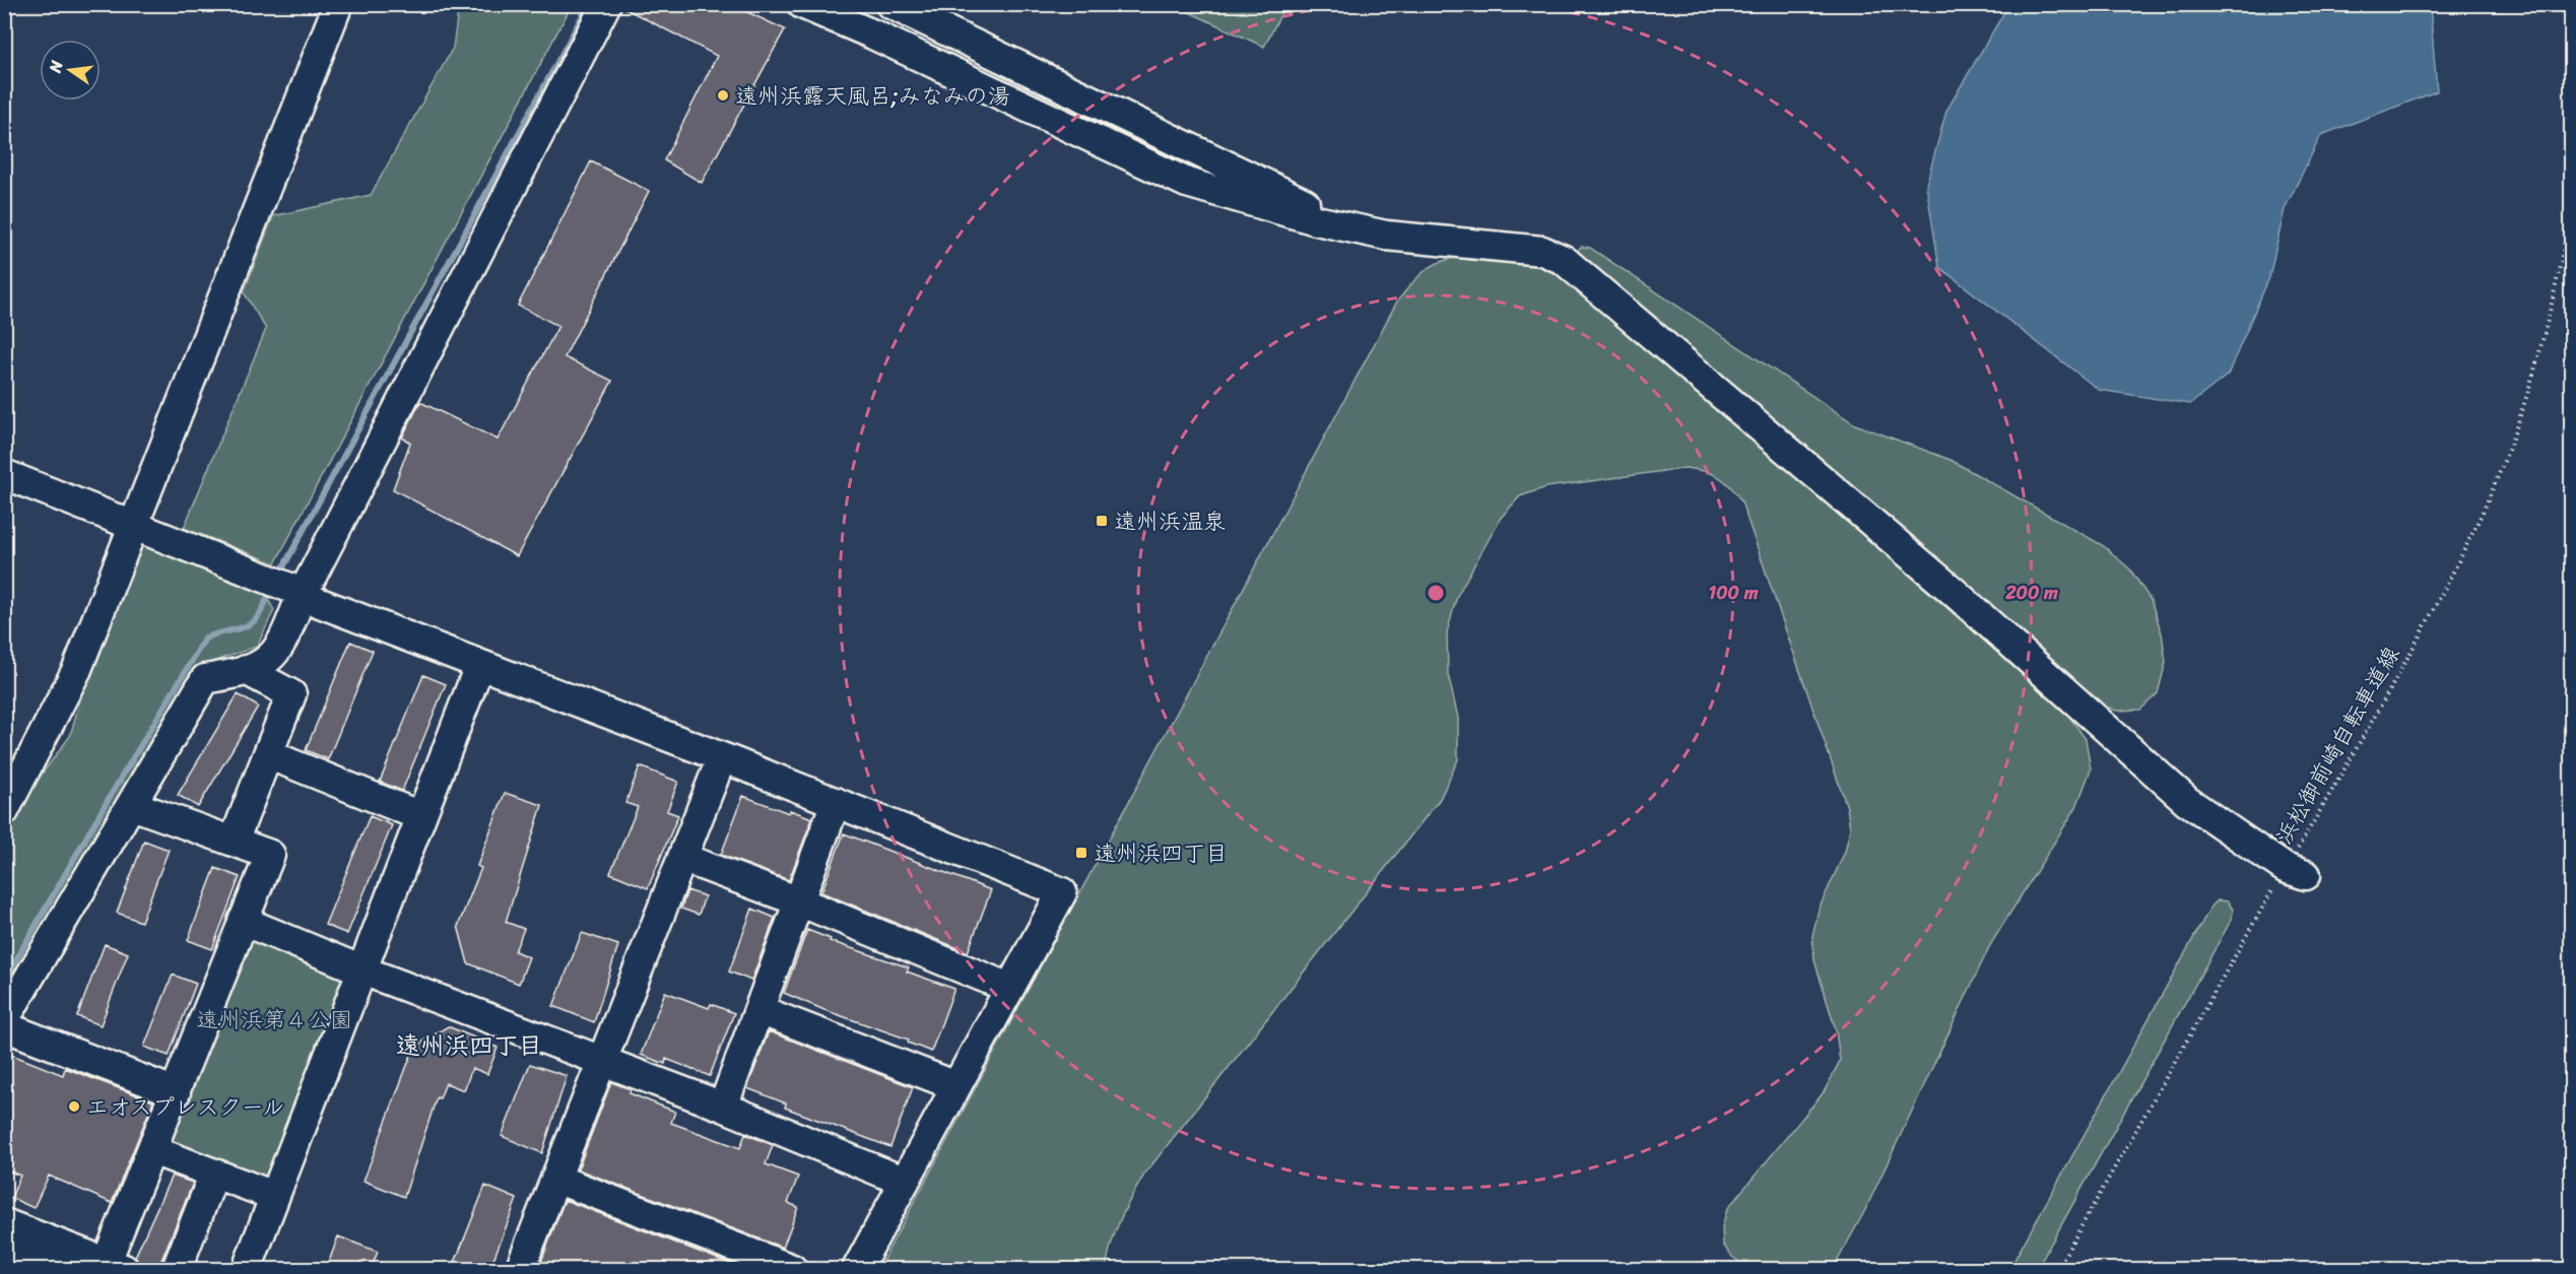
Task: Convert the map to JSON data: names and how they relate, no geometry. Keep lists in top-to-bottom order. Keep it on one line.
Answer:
{"streets":{"path":["浜松御前崎自転車道線"]},"districts":["遠州浜四丁目"],"parks":["遠州浜第４公園"],"places":{"other":["遠州浜露天風呂;みなみの湯","エオスプレスクール"],"transit":["遠州浜温泉","遠州浜四丁目"]},"north":"left","rings":["100 m","200 m"]}
